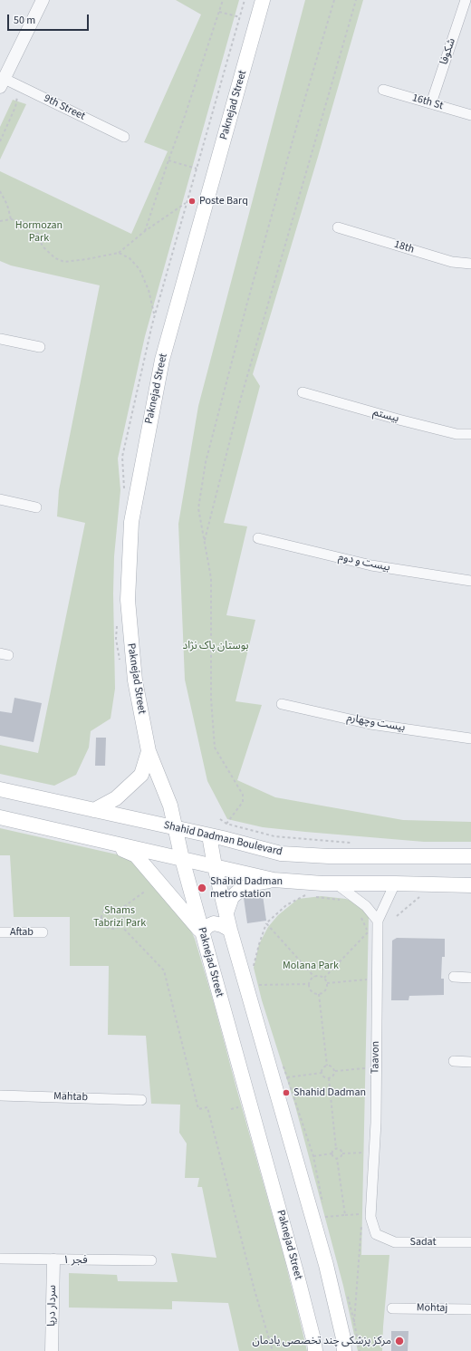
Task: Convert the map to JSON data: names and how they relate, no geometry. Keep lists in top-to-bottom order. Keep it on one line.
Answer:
{"streets":{"main road":["Paknejad Street","Shahid Dadman Boulevard"],"street":["شکوفا","16th St","9th Street","18th","بیستم","بیست و دوم","بیست وچهارم","Aftab","Taavon","Mahtab","Sadat","فجر ۱","سردار دریا","Mohtaj"]},"crossings":[["شکوفا","16th St"],["Paknejad Street","Shahid Dadman Boulevard"],["Taavon","Sadat"],["فجر ۱","سردار دریا"]],"parks":["Hormozan Park","بوستان پاک نژاد","Shams Tabrizi Park","Molana Park"],"places":["Poste Barq","Shahid Dadman metro station","Shahid Dadman","مرکز پزشکی چند تخصصی یادمان"],"scale_bar":"50 m"}
